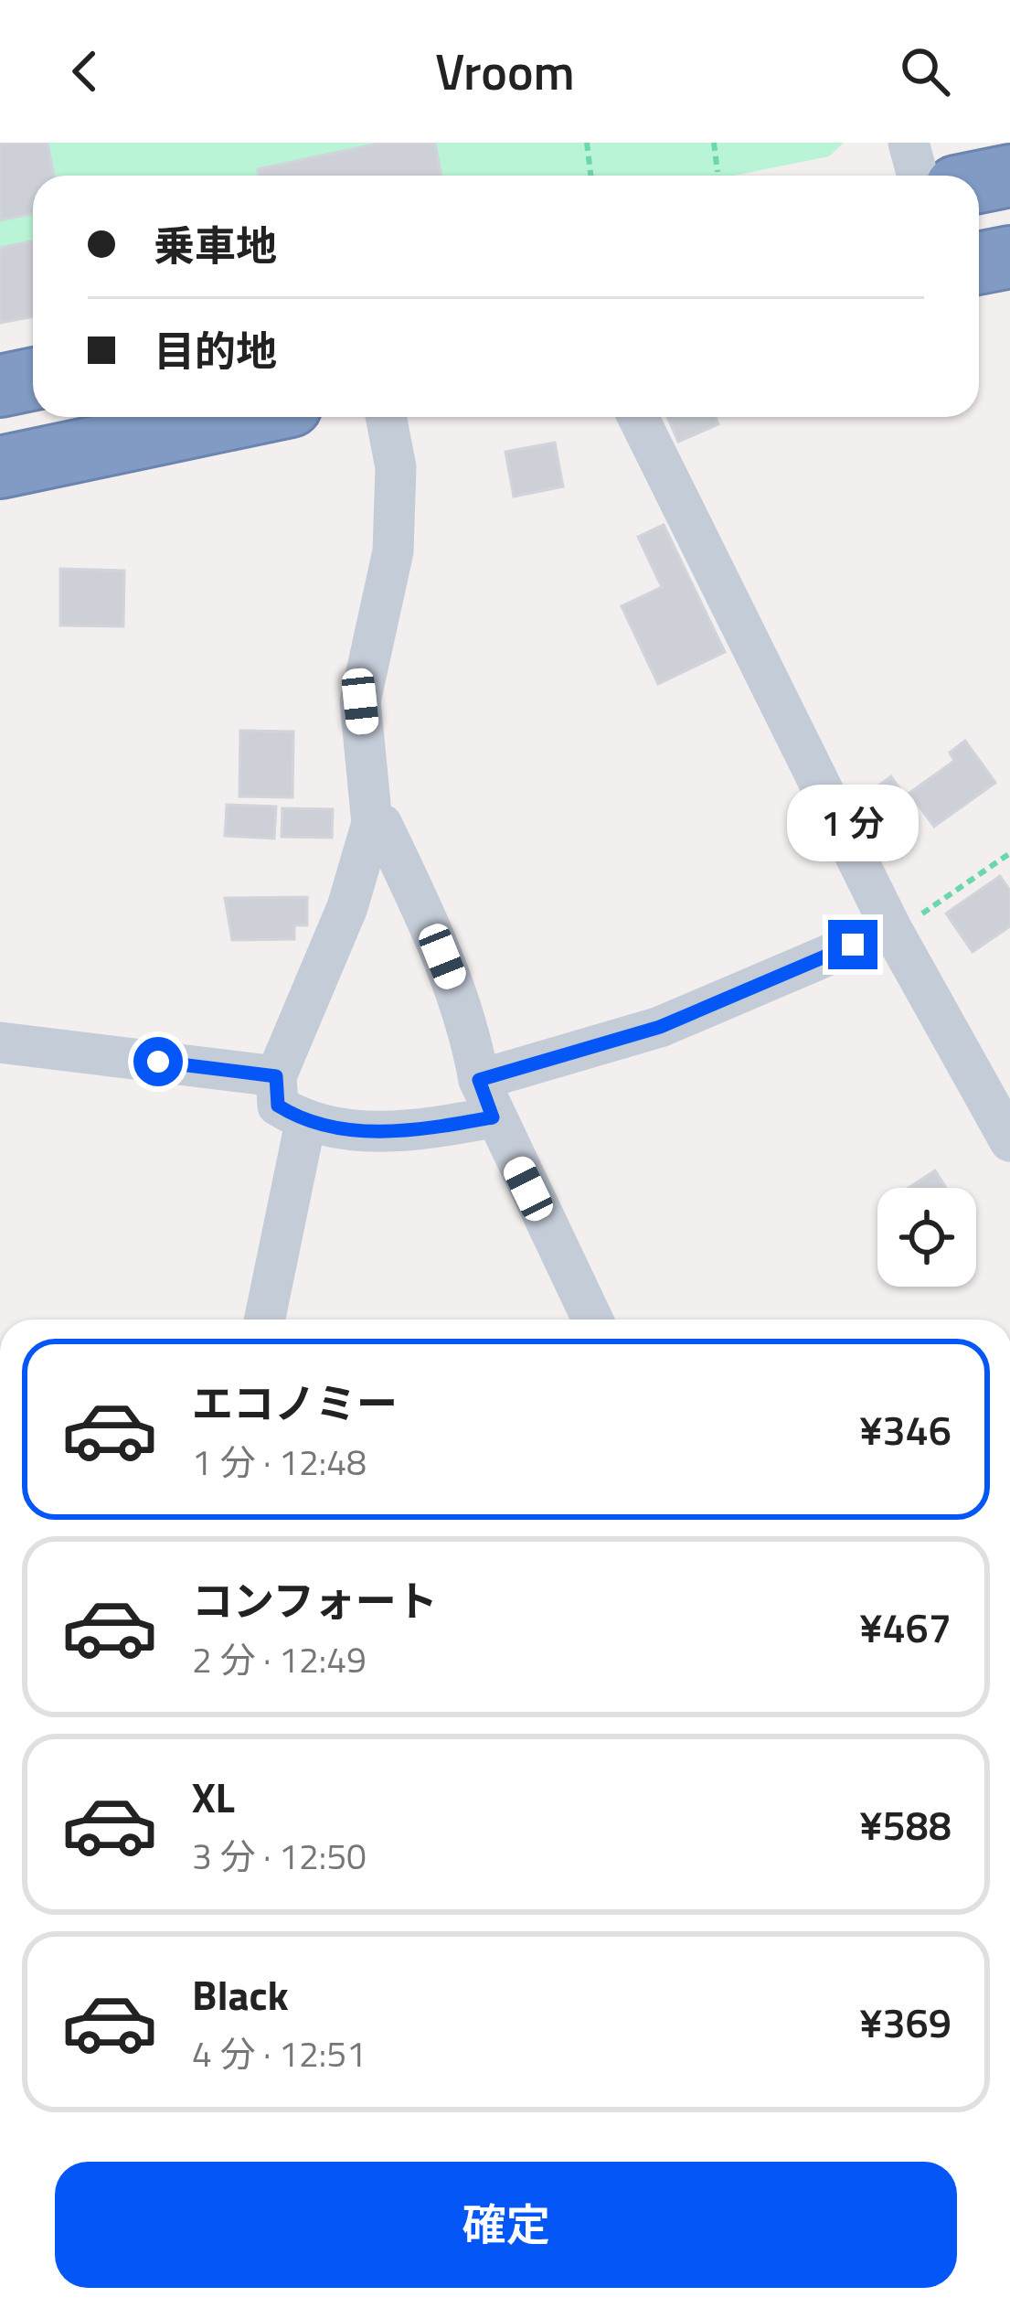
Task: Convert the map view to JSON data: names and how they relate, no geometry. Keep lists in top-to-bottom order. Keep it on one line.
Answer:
{"page":{"header":"Vroom","banner":["乗車地","目的地"],"bubble":"1 分","list":[{"name":"エコノミー","note":"1 分 · 12:48","value":"¥346"},{"name":"コンフォート","note":"2 分 · 12:49","value":"¥467"},{"name":"XL","note":"3 分 · 12:50","value":"¥588"},{"name":"Black","note":"4 分 · 12:51","value":"¥369"}],"buttons":"確定"}}
